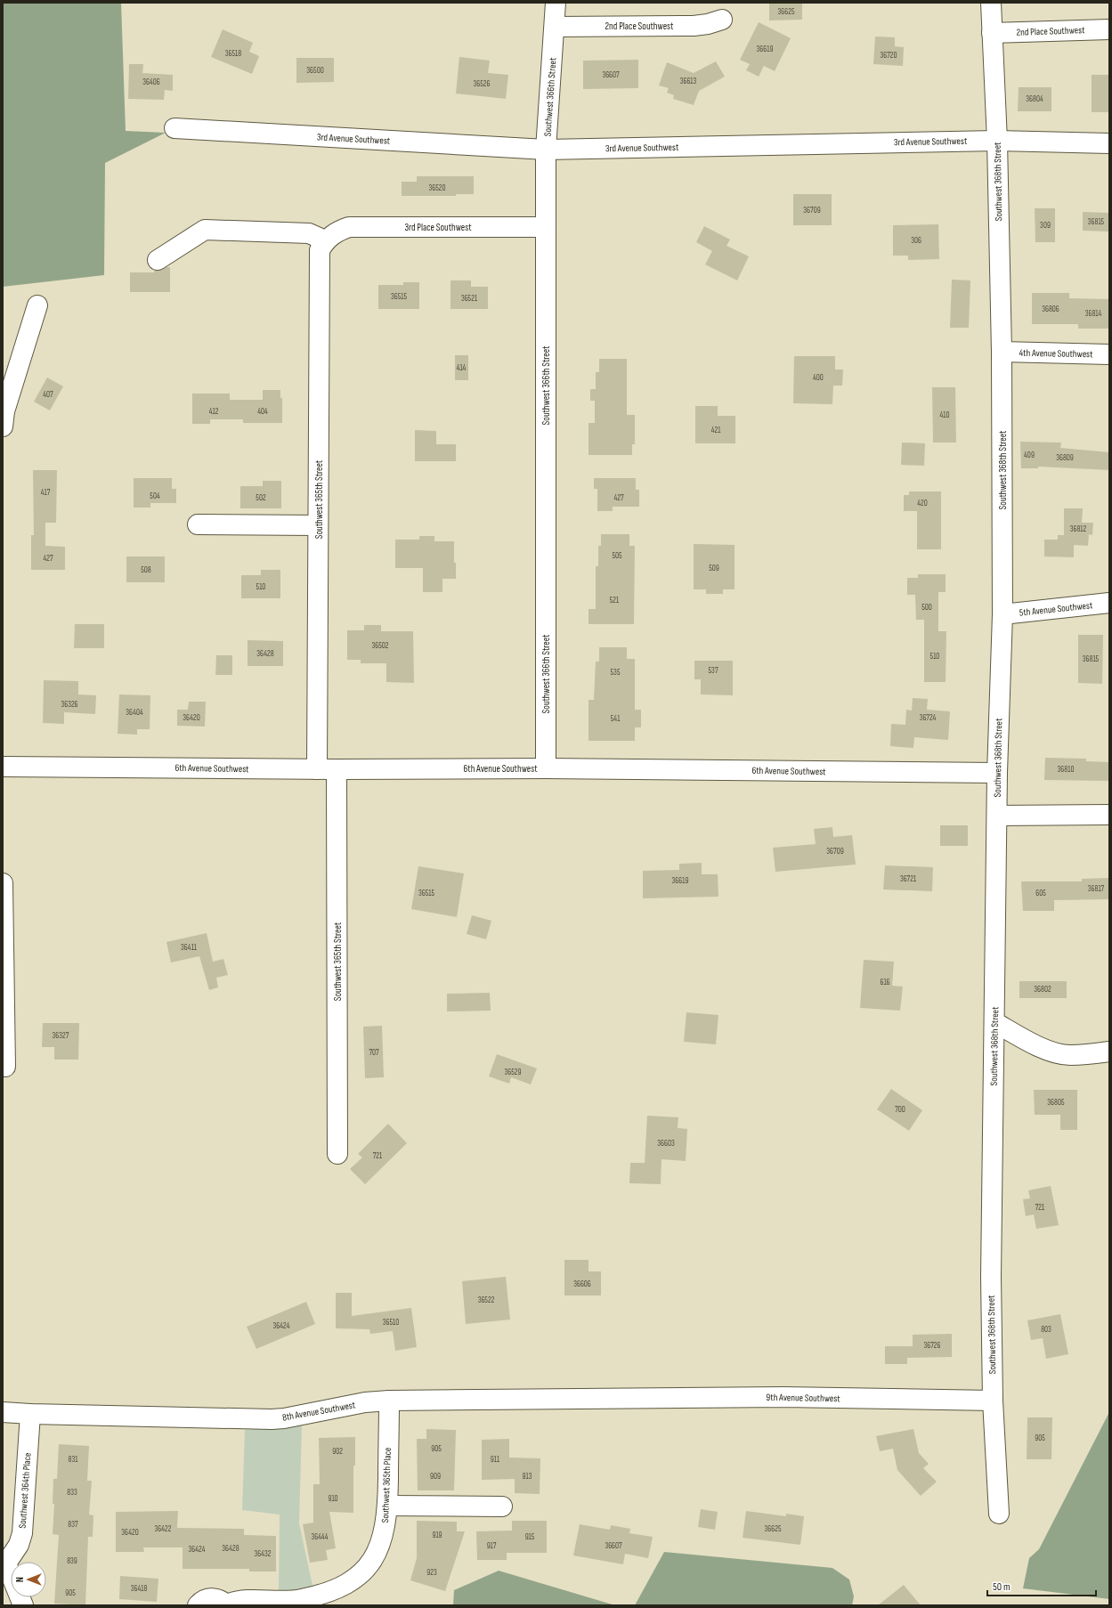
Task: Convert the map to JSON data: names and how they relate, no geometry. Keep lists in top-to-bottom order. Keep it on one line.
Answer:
{"streets":{"street":["2nd Place Southwest","Southwest 366th Street","3rd Avenue Southwest","Southwest 368th Street","3rd Place Southwest","4th Avenue Southwest","Southwest 365th Street","5th Avenue Southwest","6th Avenue Southwest","9th Avenue Southwest","8th Avenue Southwest","Southwest 365th Place","Southwest 364th Place"]},"crossings":[["2nd Place Southwest","Southwest 366th Street"],["2nd Place Southwest","Southwest 368th Street"],["Southwest 366th Street","3rd Avenue Southwest"],["Southwest 366th Street","3rd Place Southwest"],["Southwest 366th Street","6th Avenue Southwest"],["3rd Avenue Southwest","Southwest 368th Street"],["Southwest 368th Street","4th Avenue Southwest"],["Southwest 368th Street","5th Avenue Southwest"],["Southwest 368th Street","6th Avenue Southwest"],["Southwest 368th Street","9th Avenue Southwest"],["3rd Place Southwest","Southwest 365th Street"],["Southwest 365th Street","6th Avenue Southwest"],["9th Avenue Southwest","8th Avenue Southwest"],["8th Avenue Southwest","Southwest 365th Place"],["8th Avenue Southwest","Southwest 364th Place"]],"house_numbers":["36625","36619","36518","36720","36500","36607","36613","36406","36526","36804","36520","36709","36815","309","306","36515","36521","36806","36814","414","400","407","412","404","410","421","409","36809","417","504","502","427","420","36812","505","427","509","508","510","521","500","36502","36428","510","36815","537","535","36326","36404","36420","36724","541","36810","36709","36721","36619","36817","36515","605","36411","616","36802","36327","707","36529","36805","700","36603","721","721","36606","36522","36510","36424","803","36726","905","905","902","831","911","909","913","833","910","837","36422","36625","36420","919","36444","915","917","36607","36428","36424","36432","839","923","36418","905"],"scale_bar":"50 m","north":"left"}
